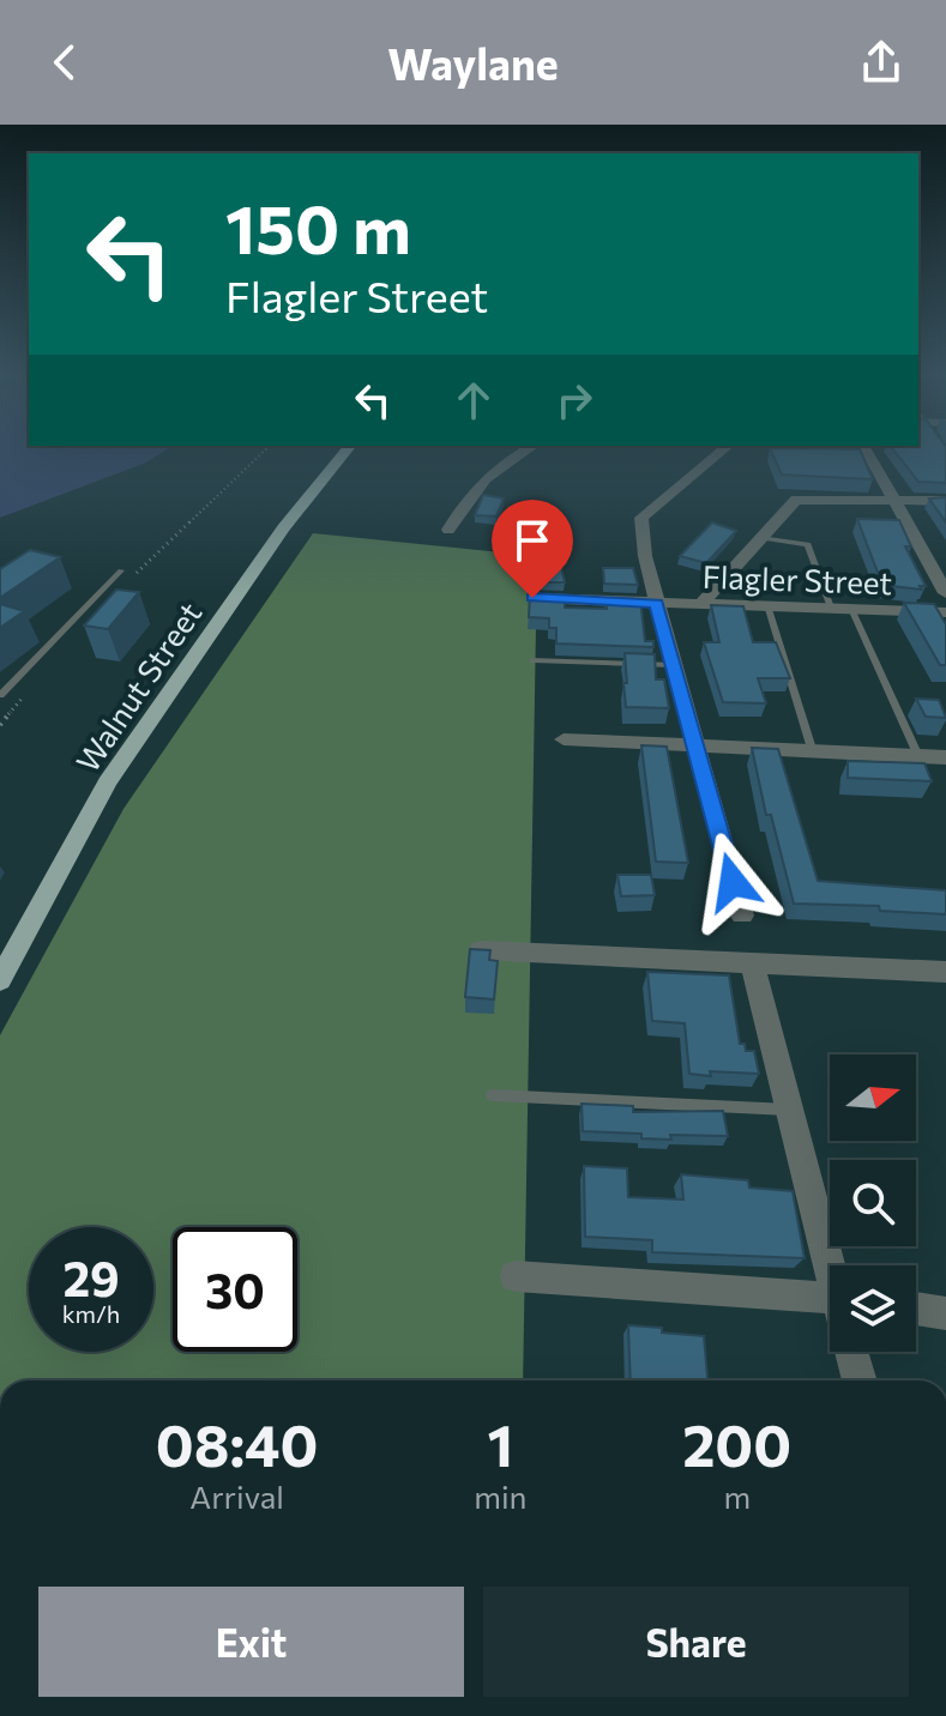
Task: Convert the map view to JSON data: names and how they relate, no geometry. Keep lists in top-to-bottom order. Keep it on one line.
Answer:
{"streets":{"main road":["Walnut Street"],"street":["Flagler Street"]},"north":"right","page":{"header":"Waylane","turn":["150 m","Flagler Street"],"speed":"29 km/h","limit":"30","eta":["08:40","Arrival","1","min","200","m"],"buttons":["Exit","Share"]}}
